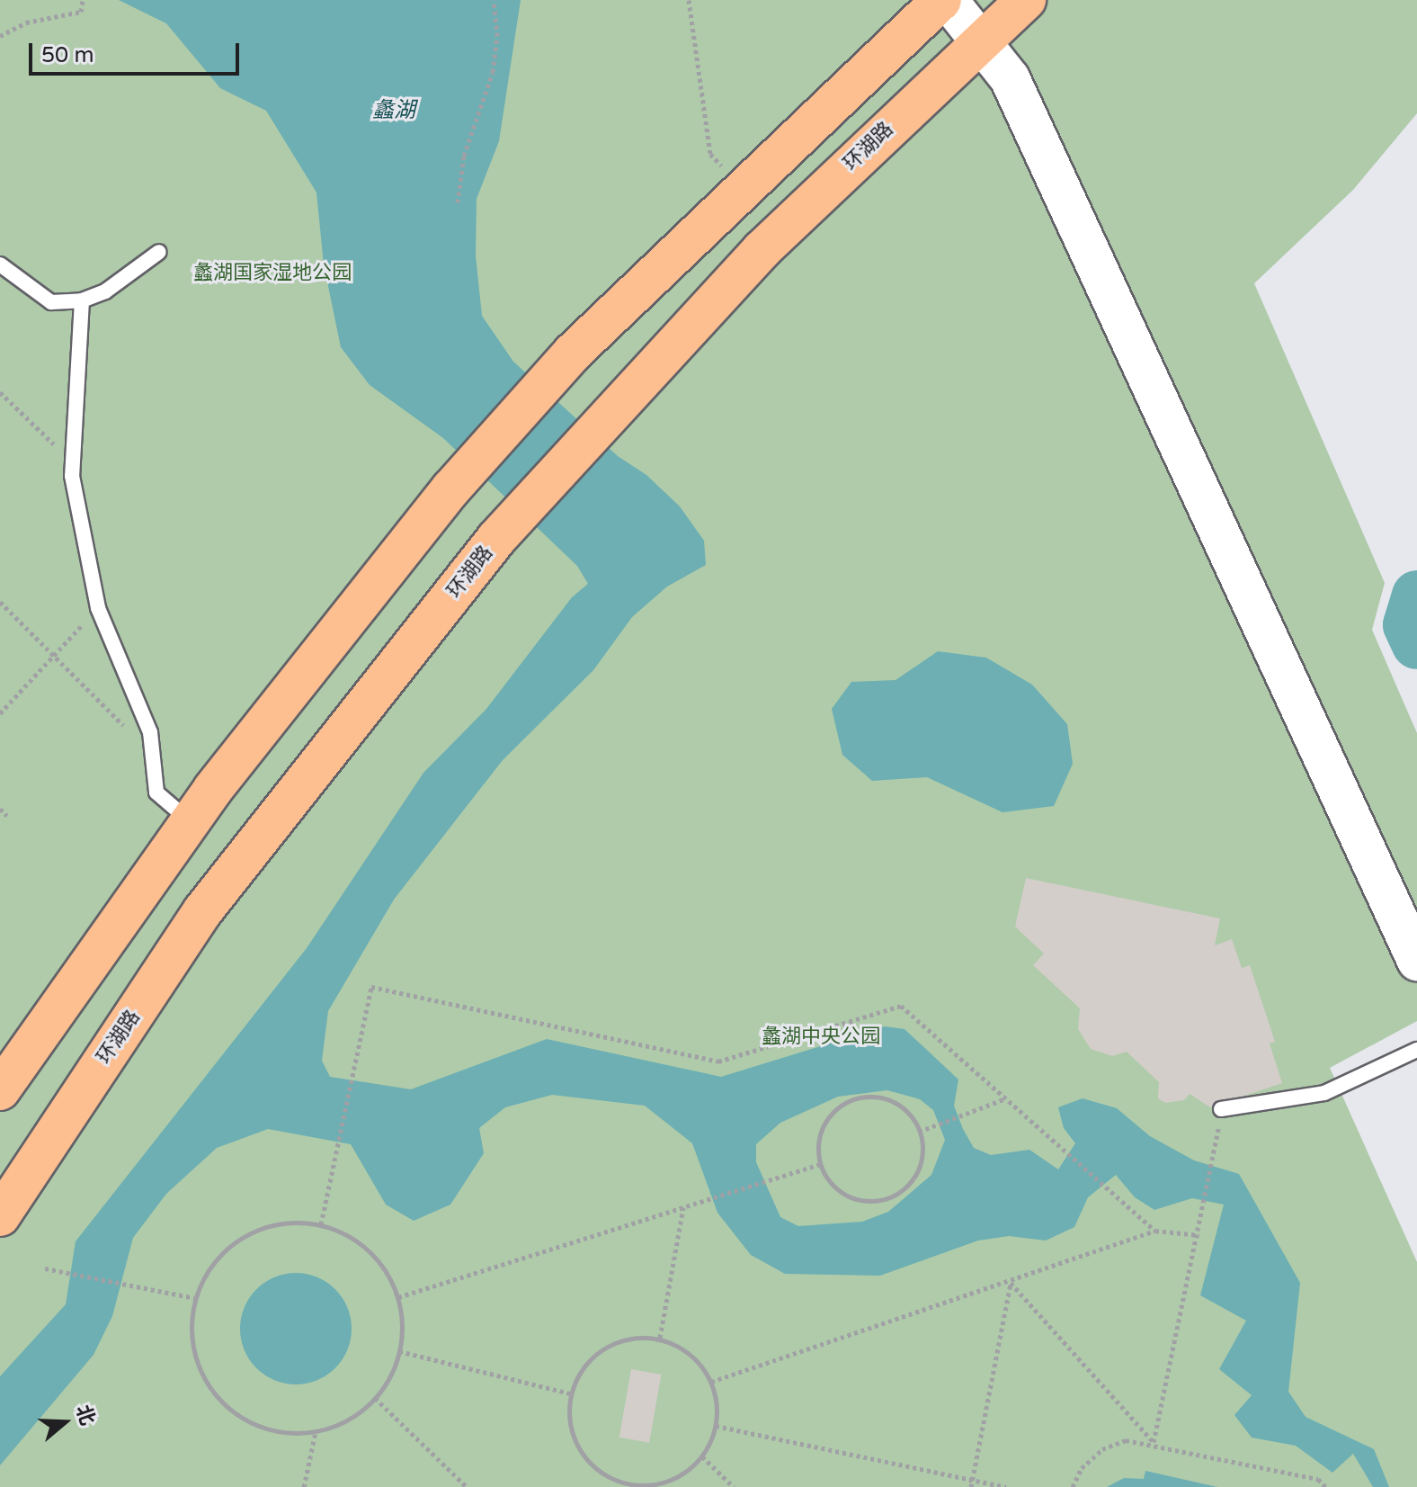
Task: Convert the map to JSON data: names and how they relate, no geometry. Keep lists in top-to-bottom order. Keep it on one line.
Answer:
{"streets":{"highway":["环湖路"]},"water":["蠡湖"],"parks":["蠡湖国家湿地公园","蠡湖中央公园"],"scale_bar":"50 m","north":"right"}
